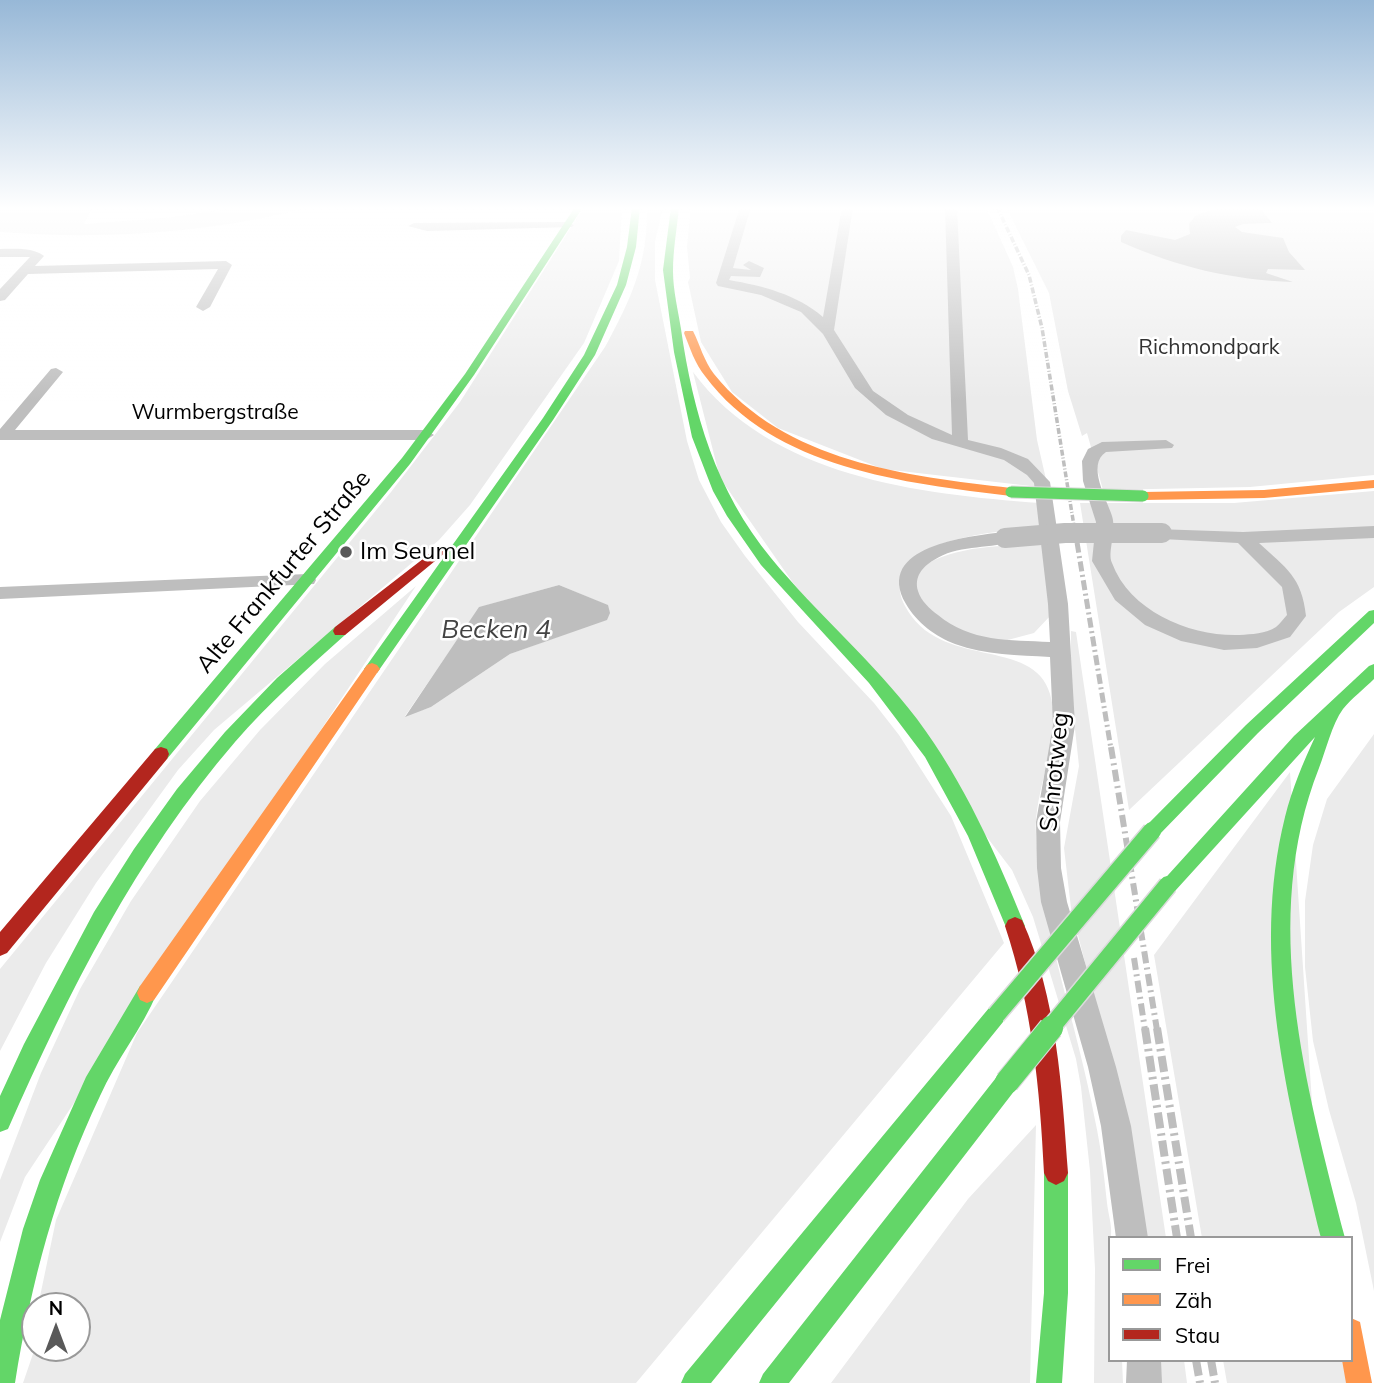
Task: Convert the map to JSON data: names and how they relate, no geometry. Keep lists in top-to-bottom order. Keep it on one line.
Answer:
{"streets":{"main road":["Alte Frankfurter Straße"],"street":["Wurmbergstraße","Schrotweg"]},"crossings":[["Wurmbergstraße","Alte Frankfurter Straße"]],"water":["Becken 4"],"parks":["Richmondpark"],"places":["Im Seumel"],"legend":["Frei","Zäh","Stau"],"north":"top"}
